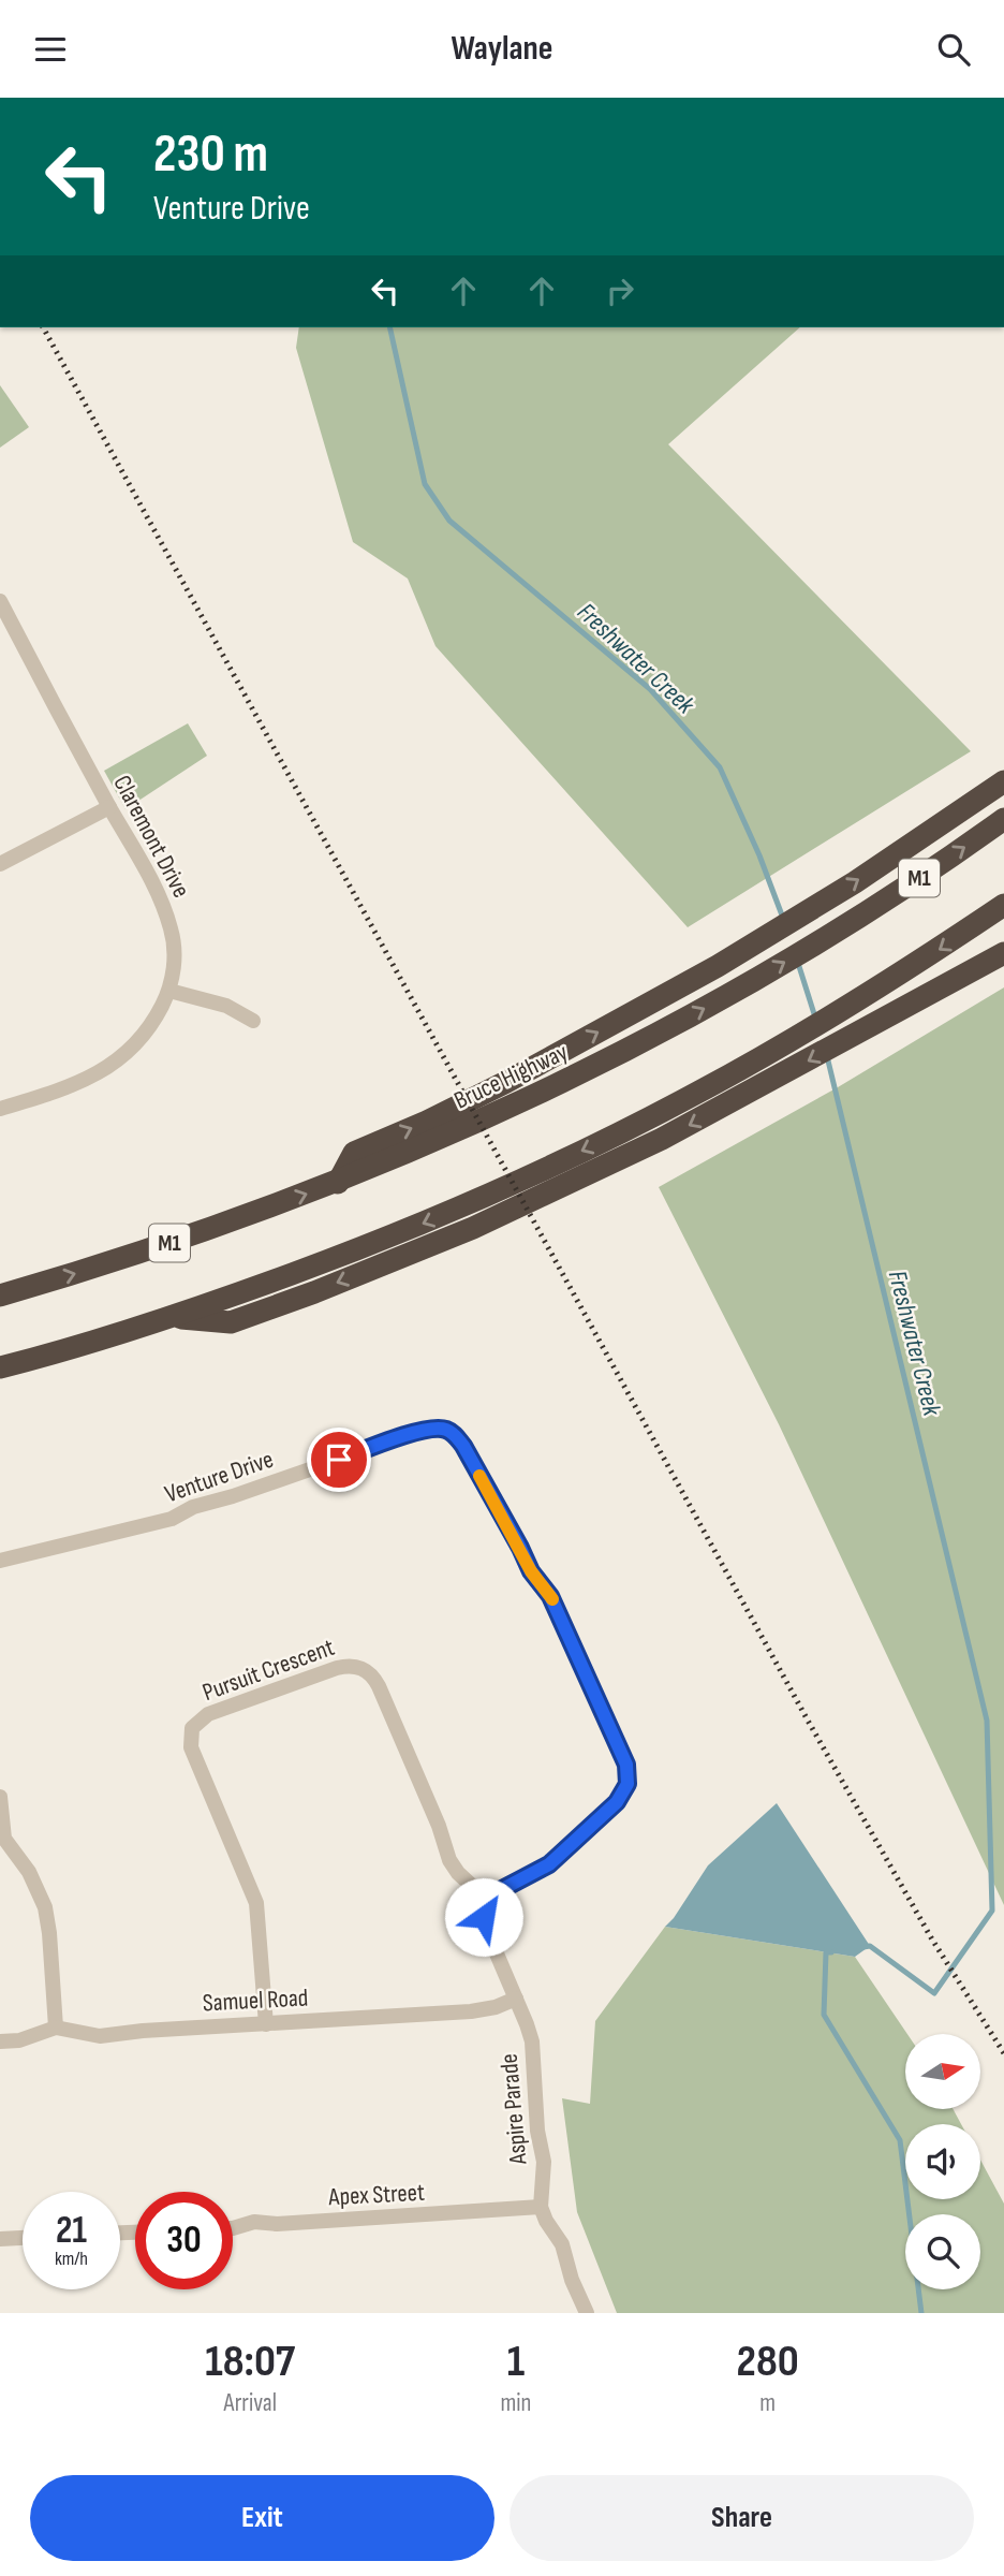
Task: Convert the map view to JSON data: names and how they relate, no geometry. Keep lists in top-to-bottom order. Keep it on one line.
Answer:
{"streets":{"highway":["M1","Bruce Highway"],"street":["Claremont Drive","Venture Drive","Pursuit Crescent","Samuel Road","Aspire Parade","Apex Street"]},"crossings":[["Venture Drive","Pursuit Crescent"],["Venture Drive","Aspire Parade"],["Pursuit Crescent","Samuel Road"],["Pursuit Crescent","Aspire Parade"],["Samuel Road","Aspire Parade"],["Aspire Parade","Apex Street"]],"water":["Freshwater Creek"],"north":"right","page":{"header":"Waylane","turn":["230 m","Venture Drive"],"speed":"21 km/h","limit":"30","eta":["18:07","Arrival","1","min","280","m"],"buttons":["Exit","Share"]}}
